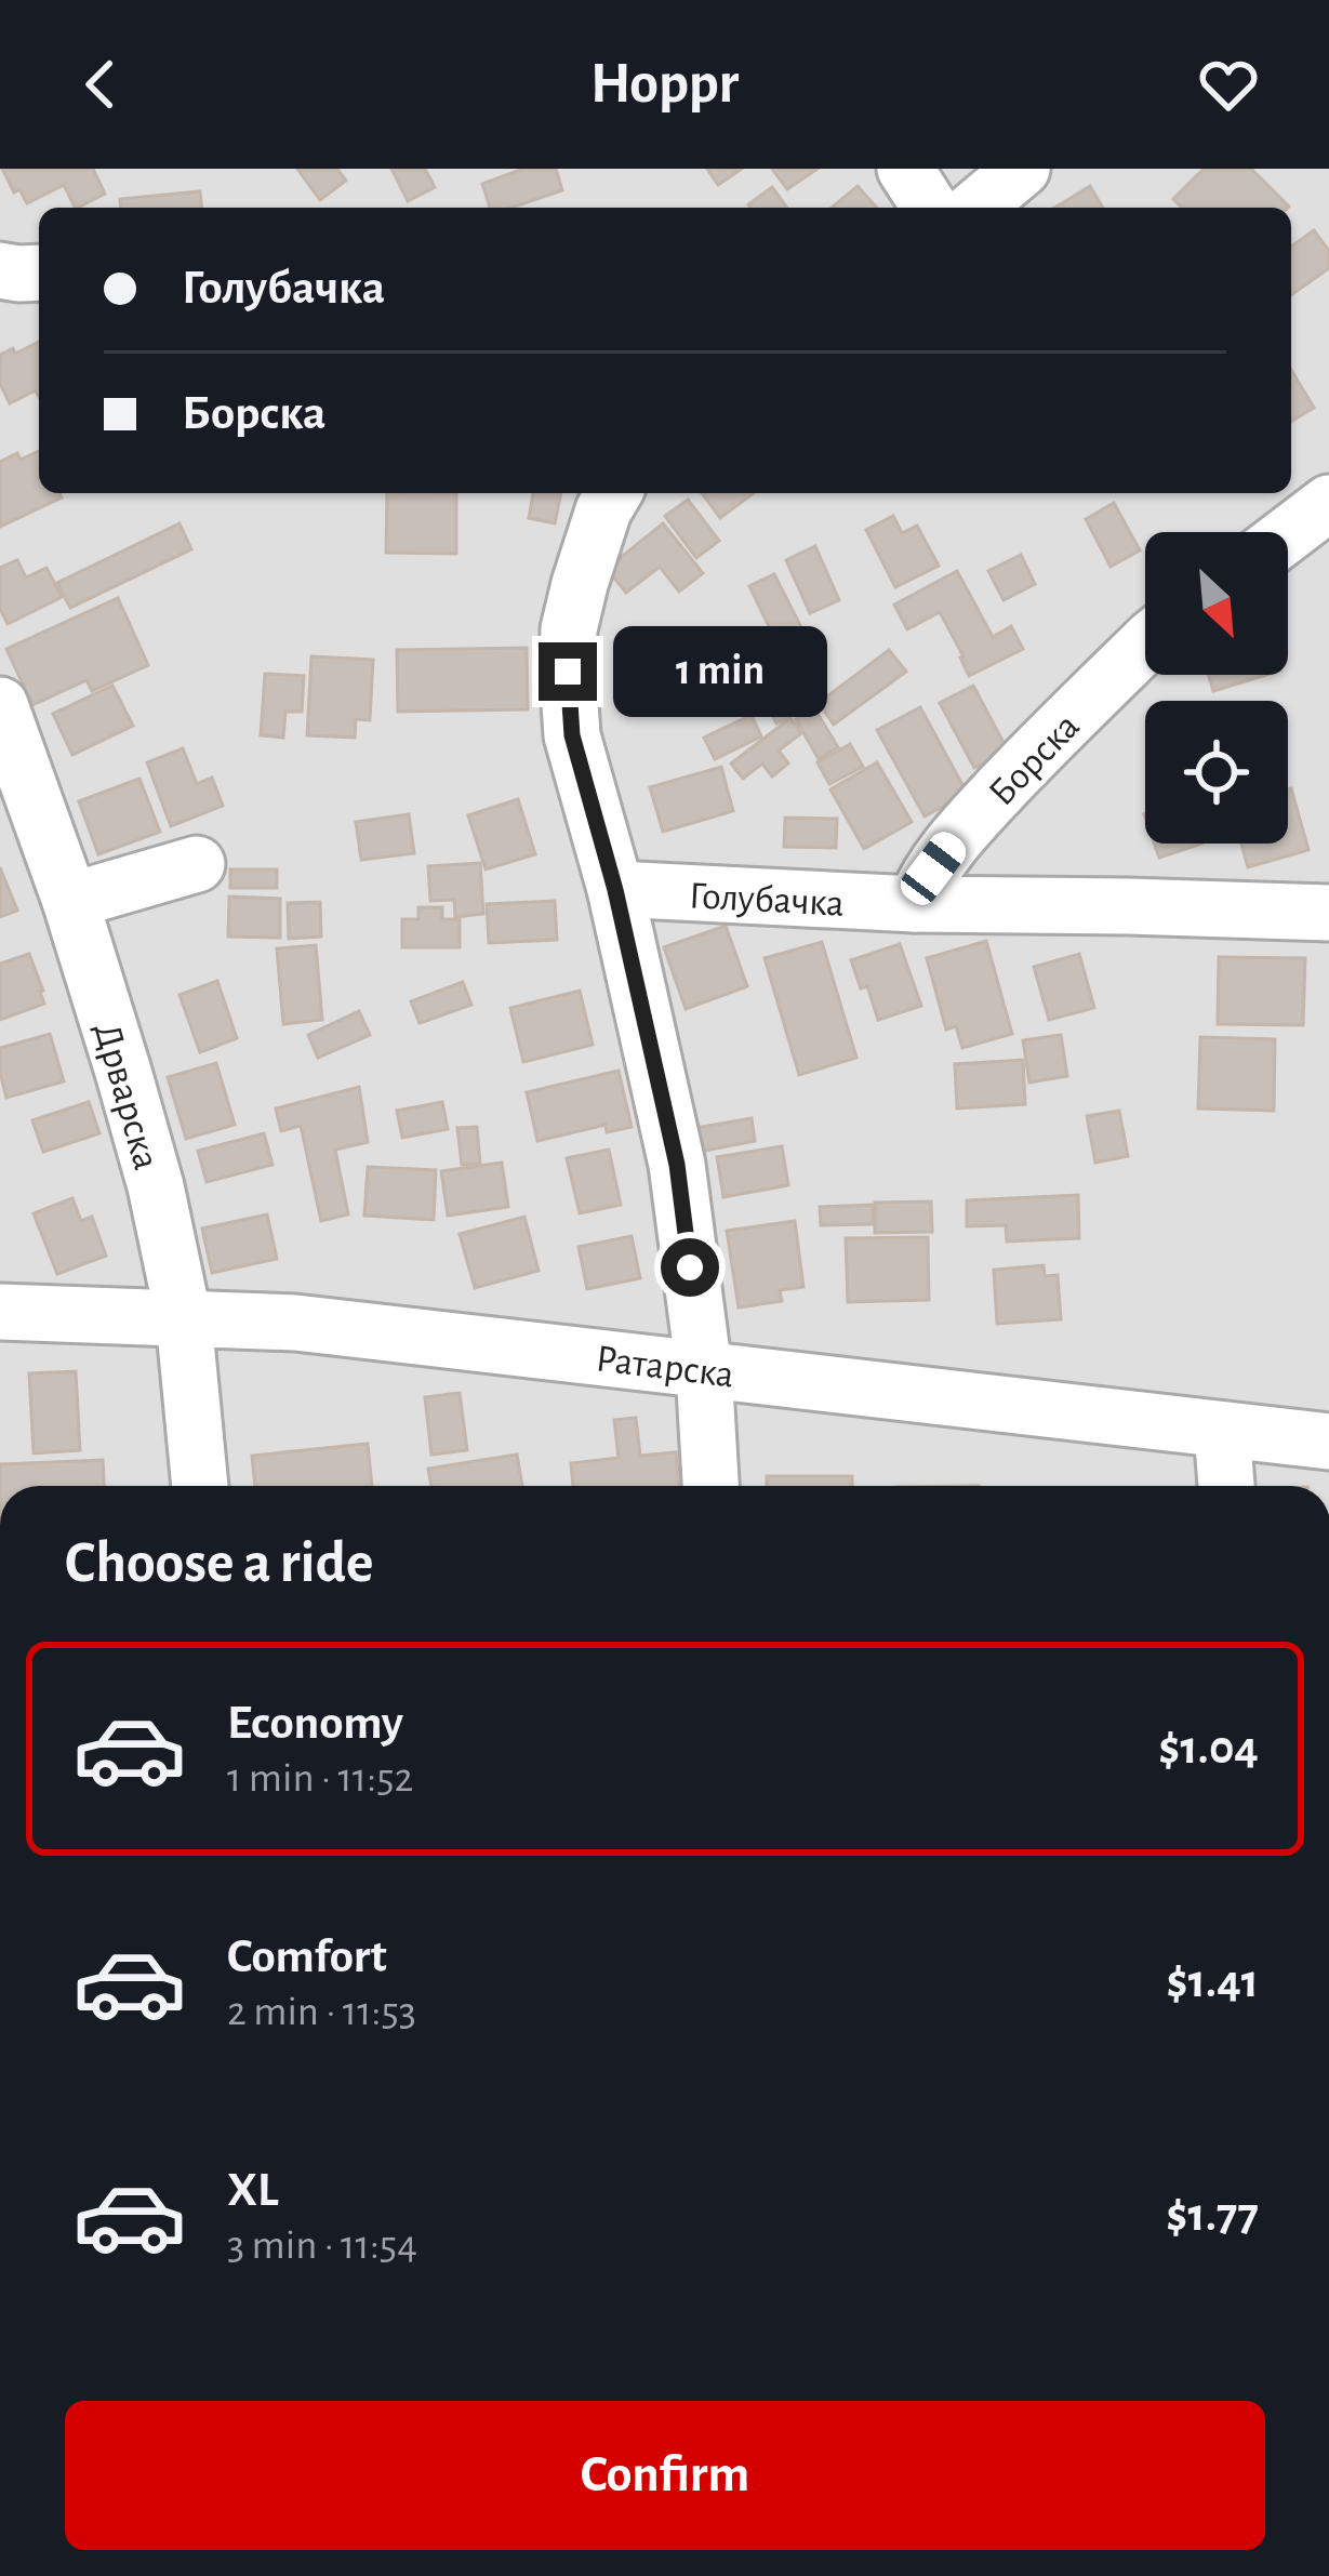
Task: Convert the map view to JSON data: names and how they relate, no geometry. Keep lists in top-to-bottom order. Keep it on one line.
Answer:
{"streets":{"street":["Борска","Голубачка","Дрварска","Ратарска"]},"crossings":[["Борска","Голубачка"],["Дрварска","Ратарска"]],"north":"bottom right","page":{"header":"Hoppr","banner":["Голубачка","Борска"],"bubble":"1 min","heading":"Choose a ride","list":[{"name":"Economy","note":"1 min · 11:52","value":"$1.04"},{"name":"Comfort","note":"2 min · 11:53","value":"$1.41"},{"name":"XL","note":"3 min · 11:54","value":"$1.77"}],"buttons":"Confirm"}}
